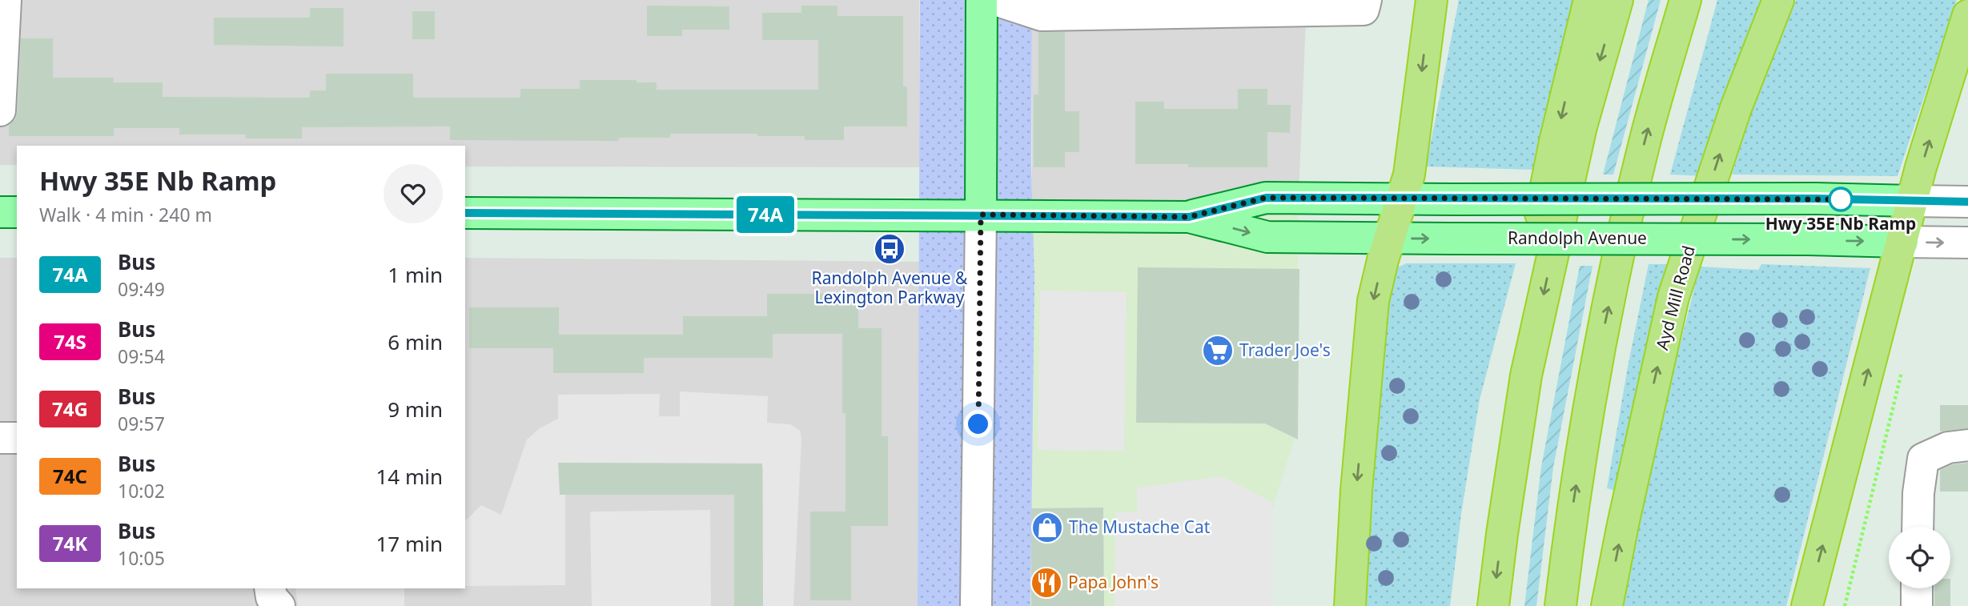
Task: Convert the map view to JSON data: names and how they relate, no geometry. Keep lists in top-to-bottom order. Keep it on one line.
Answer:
{"streets":{"highway":["Ayd Mill Road"],"main road":["Randolph Avenue"]},"places":{"other":["Hwy 35E Nb Ramp"],"bus stop":["Randolph Avenue & Lexington Parkway"],"supermarket":["Trader Joe's"],"shop":["The Mustache Cat"],"restaurant":["Papa John's"]},"lines":["bus line 74A"],"page":{"on_map":"74A","heading":["Hwy 35E Nb Ramp","Walk · 4 min · 240 m"],"list":[{"mark":"74A","name":"Bus","note":"09:49","value":"1 min"},{"mark":"74S","name":"Bus","note":"09:54","value":"6 min"},{"mark":"74G","name":"Bus","note":"09:57","value":"9 min"},{"mark":"74C","name":"Bus","note":"10:02","value":"14 min"},{"mark":"74K","name":"Bus","note":"10:05","value":"17 min"}]}}
